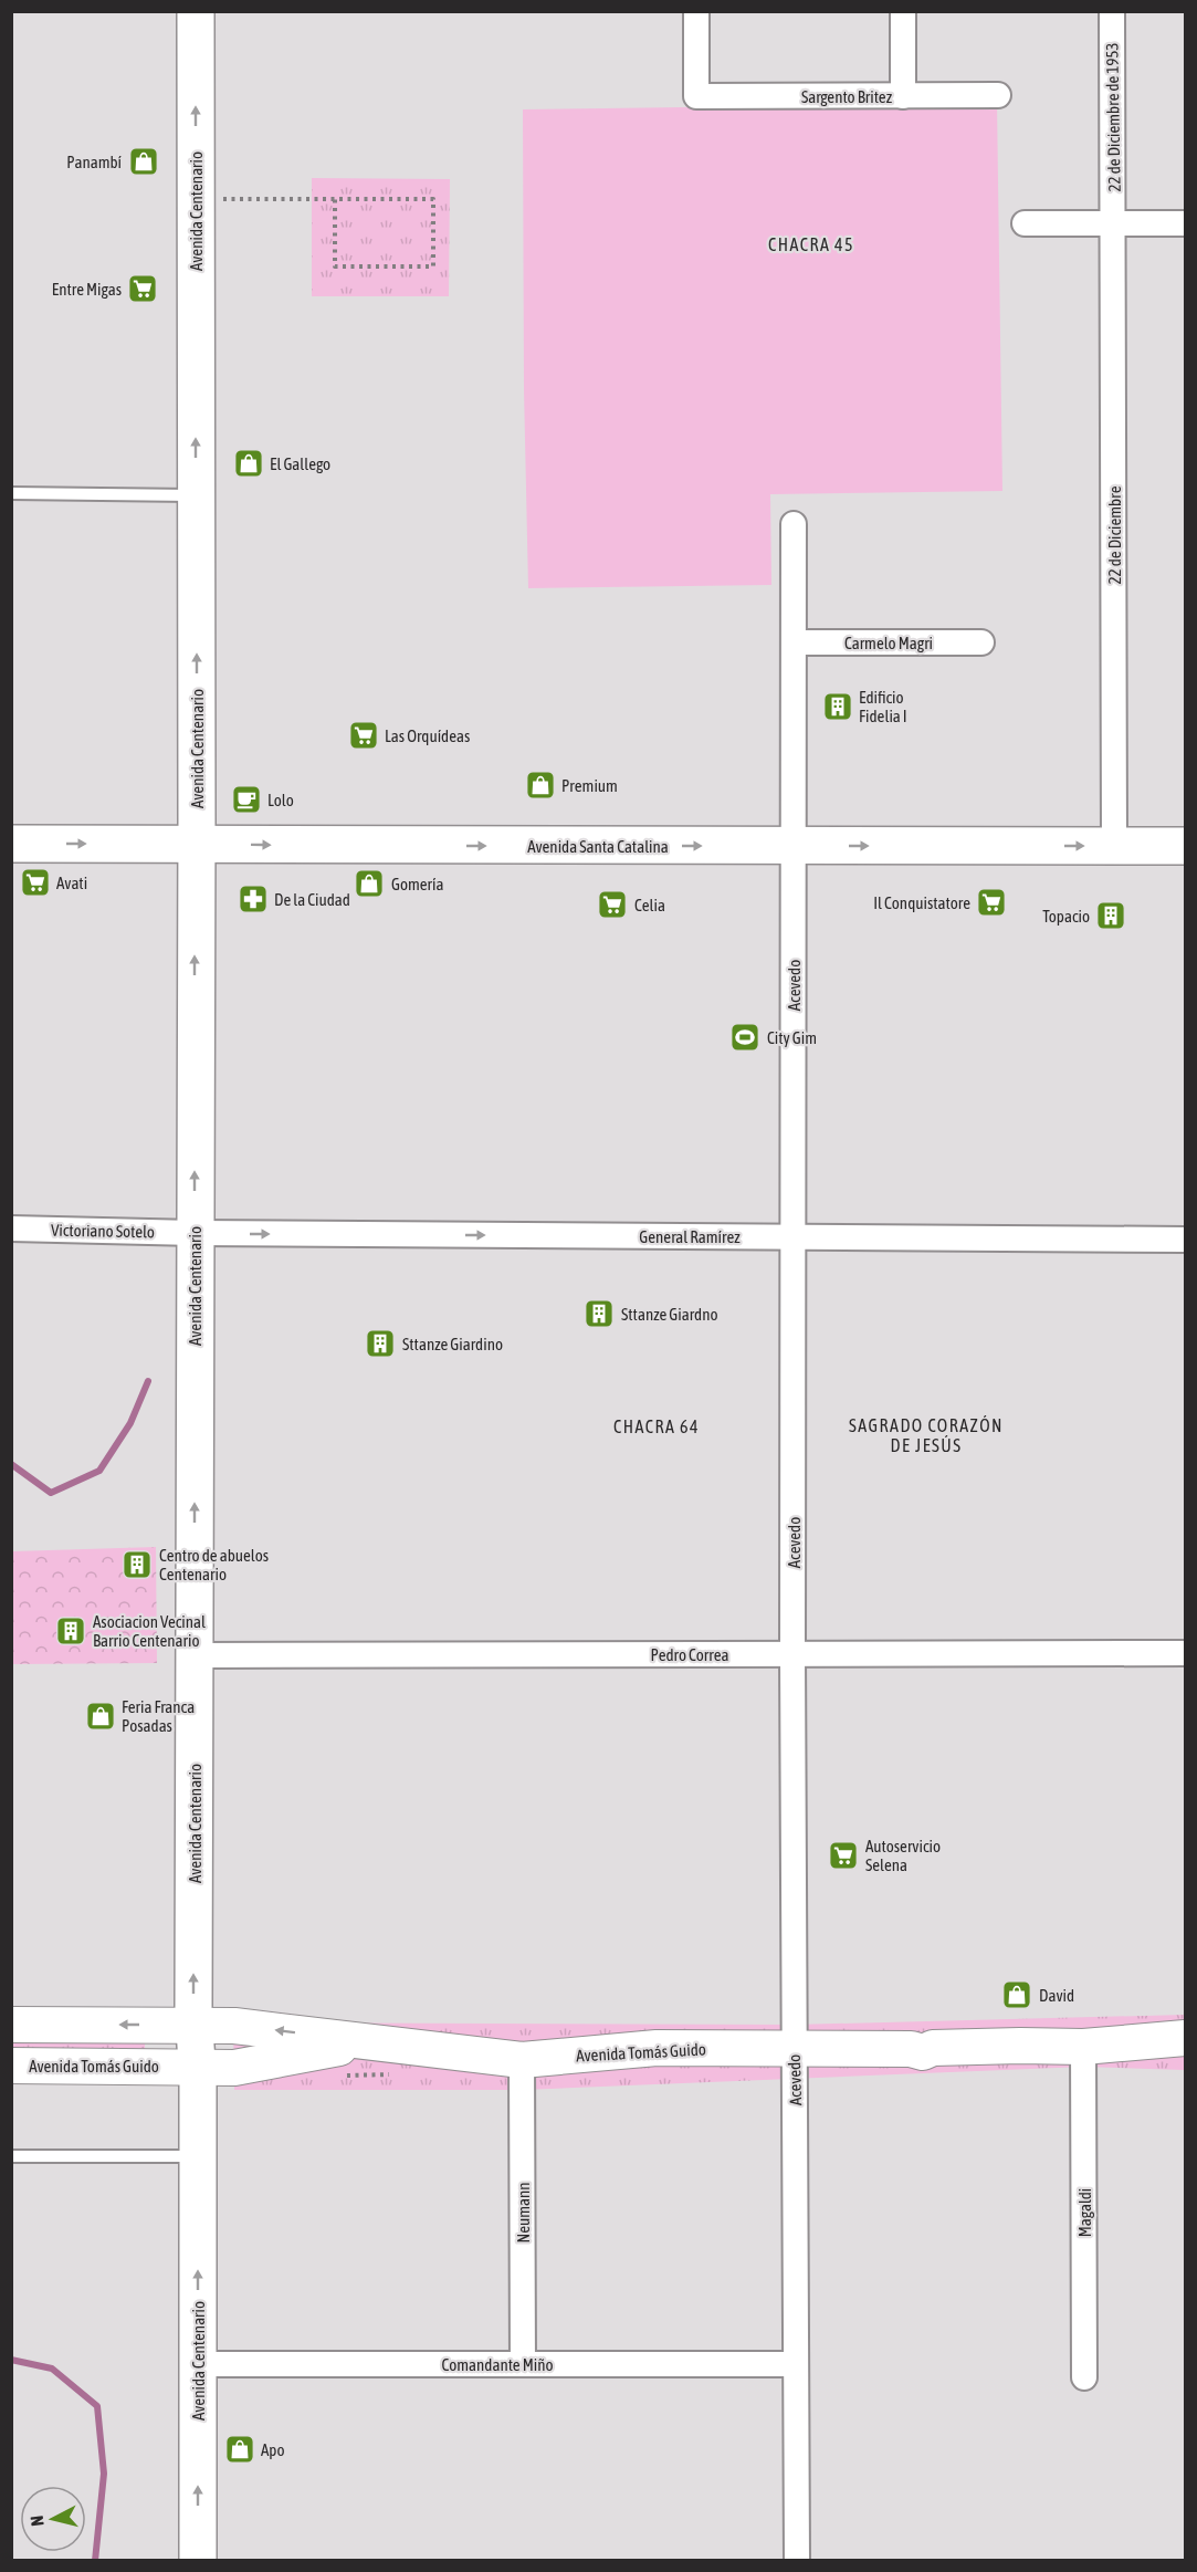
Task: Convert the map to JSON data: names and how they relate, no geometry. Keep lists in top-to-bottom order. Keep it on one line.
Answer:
{"streets":{"main road":["Avenida Centenario","Avenida Santa Catalina","Avenida Tomás Guido"],"street":["Sargento Britez","22 de Diciembre de 1953","22 de Diciembre","Carmelo Magri","Acevedo","Victoriano Sotelo","General Ramírez","Pedro Correa","Neumann","Magaldi","Comandante Miño"]},"crossings":[["22 de Diciembre de 1953","22 de Diciembre"],["Avenida Centenario","Avenida Santa Catalina"],["Avenida Centenario","Victoriano Sotelo"],["Avenida Centenario","General Ramírez"],["Avenida Centenario","Pedro Correa"],["Avenida Centenario","Avenida Tomás Guido"],["Avenida Centenario","Comandante Miño"],["22 de Diciembre","Avenida Santa Catalina"],["Carmelo Magri","Acevedo"],["Avenida Santa Catalina","Acevedo"],["Acevedo","General Ramírez"],["Acevedo","Pedro Correa"],["Acevedo","Avenida Tomás Guido"],["Acevedo","Comandante Miño"],["Victoriano Sotelo","General Ramírez"],["Avenida Tomás Guido","Neumann"],["Avenida Tomás Guido","Magaldi"],["Neumann","Comandante Miño"]],"one_way":["Avenida Centenario","Avenida Santa Catalina","General Ramírez"],"districts":["CHACRA 45","SAGRADO CORAZÓN DE JESÚS","CHACRA 64"],"places":{"shop":["Panambí","El Gallego","Premium","Gomería","Feria Franca Posadas","David","Apo"],"supermarket":["Entre Migas","Las Orquídeas","Avati","Il Conquistatore","Celia","Autoservicio Selena"],"building":["Edificio Fidelia I","Topacio","Sttanze Giardno","Sttanze Giardino","Centro de abuelos Centenario","Asociacion Vecinal Barrio Centenario"],"cafe":["Lolo"],"pharmacy":["De la Ciudad"],"sports":["City Gim"]},"north":"left"}
